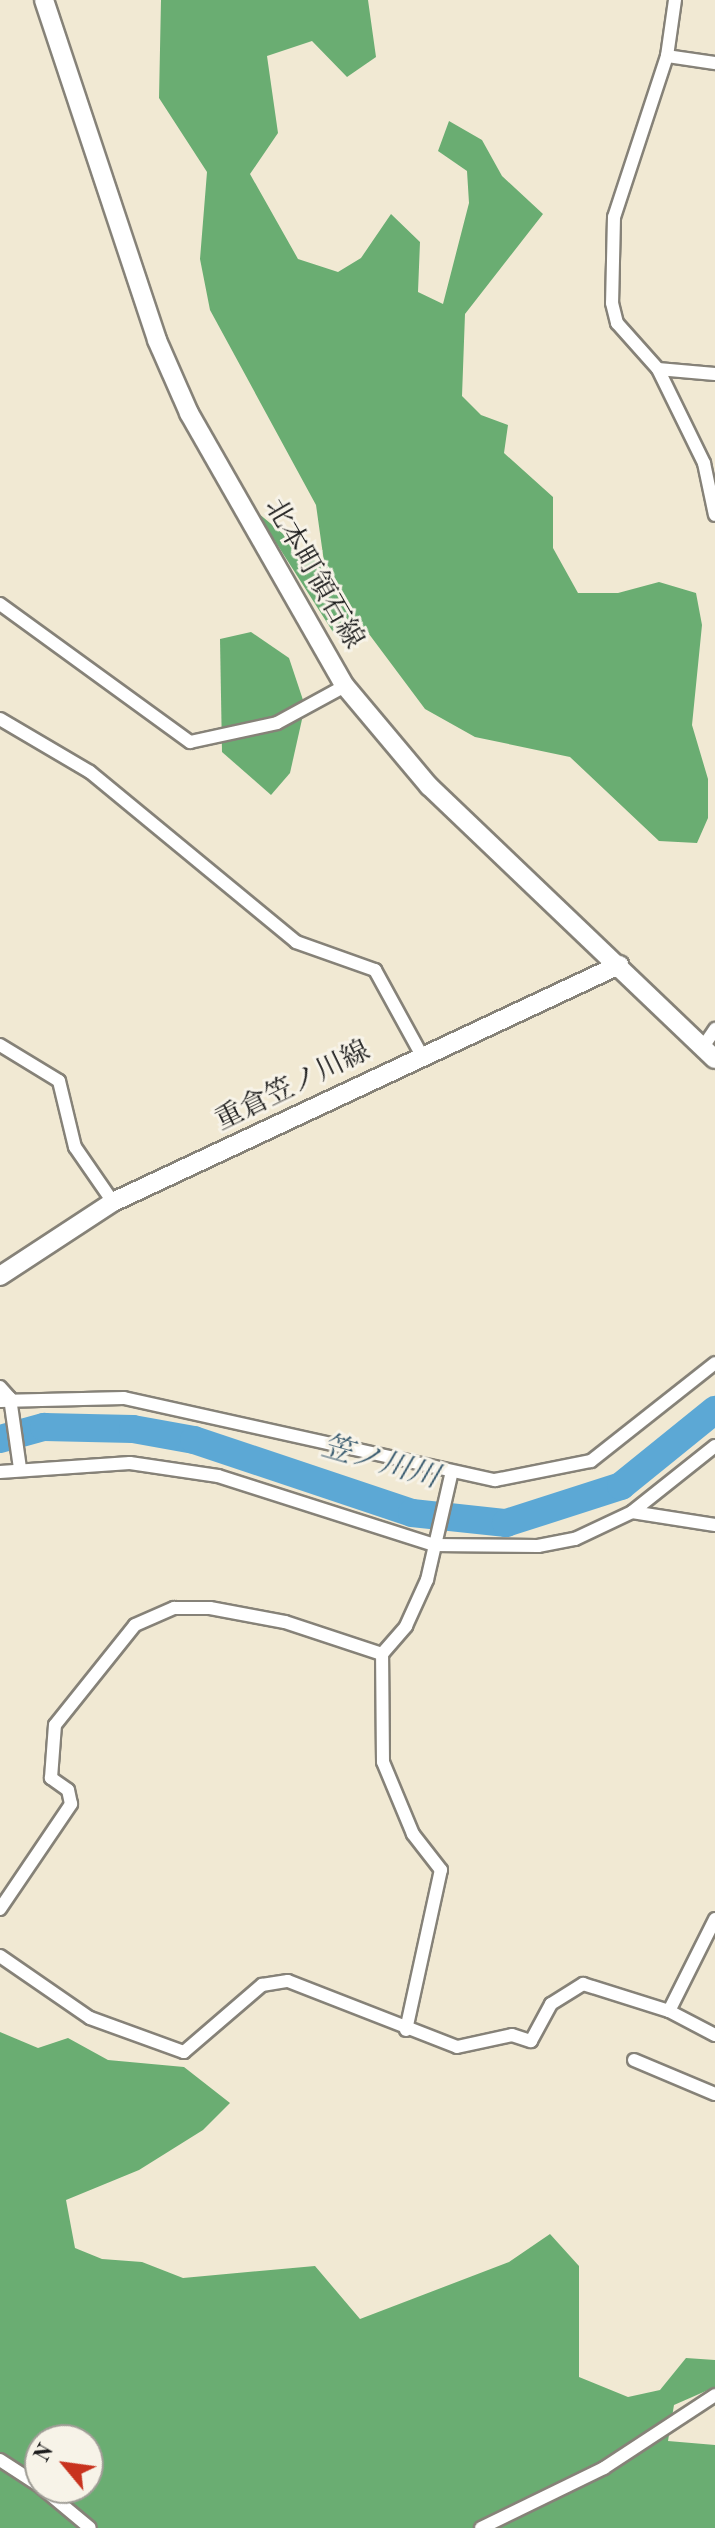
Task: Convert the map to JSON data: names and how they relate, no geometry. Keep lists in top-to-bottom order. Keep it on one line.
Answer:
{"streets":{"main road":["北本町領石線","重倉笠ノ川線"]},"crossings":[["北本町領石線","重倉笠ノ川線"]],"water":["笠ノ川川"],"north":"top left"}
